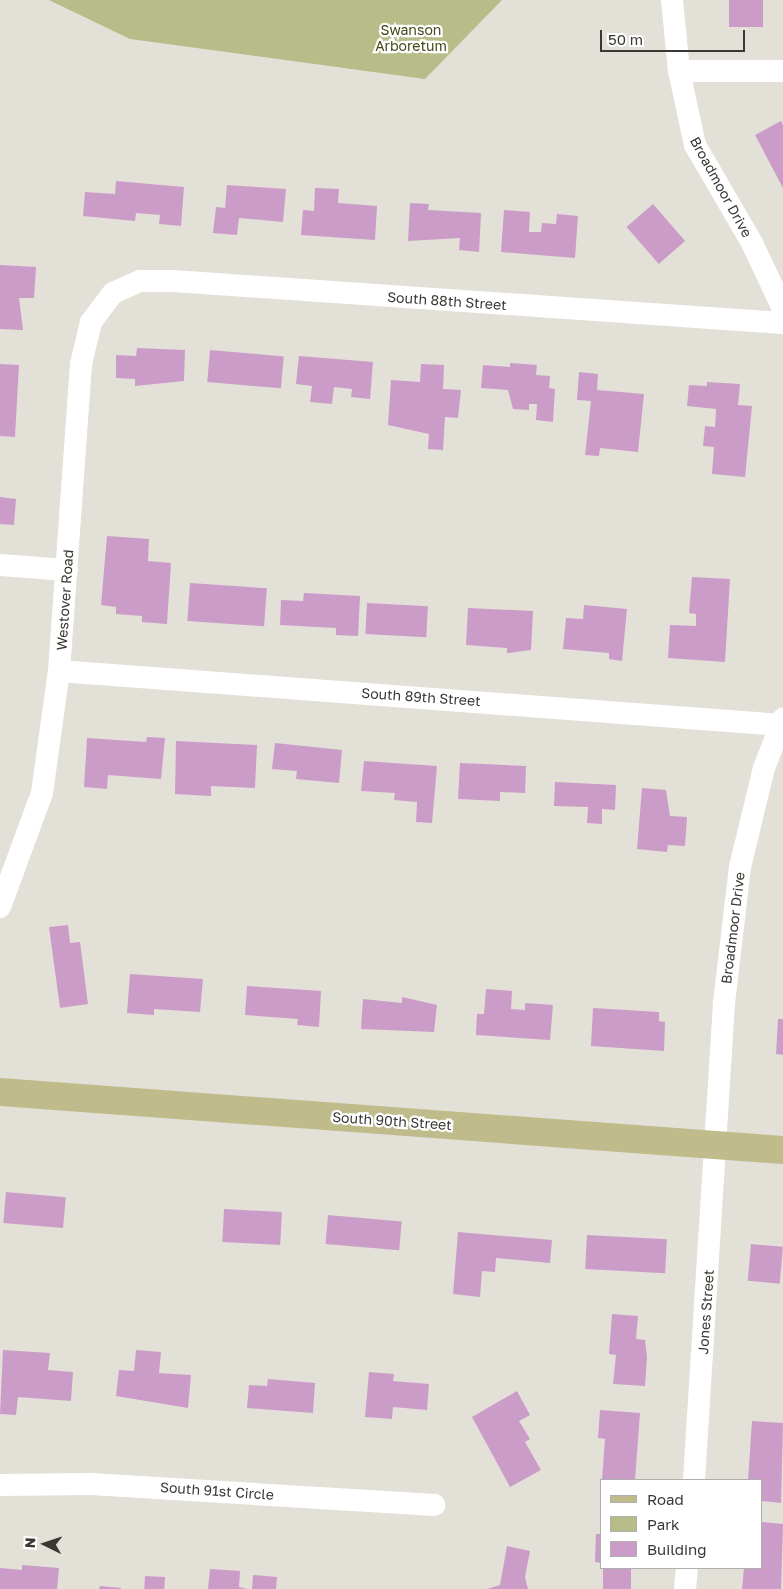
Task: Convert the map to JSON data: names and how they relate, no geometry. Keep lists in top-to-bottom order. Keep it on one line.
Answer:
{"streets":{"main road":["South 90th Street"],"street":["Broadmoor Drive","South 88th Street","Westover Road","South 89th Street","Jones Street","South 91st Circle"]},"crossings":[["Broadmoor Drive","South 89th Street"],["Broadmoor Drive","South 90th Street"],["Broadmoor Drive","Jones Street"],["South 88th Street","Westover Road"],["Westover Road","South 89th Street"],["South 90th Street","Jones Street"]],"parks":["Swanson Arboretum"],"legend":["Road","Park","Building"],"scale_bar":"50 m","north":"left"}
